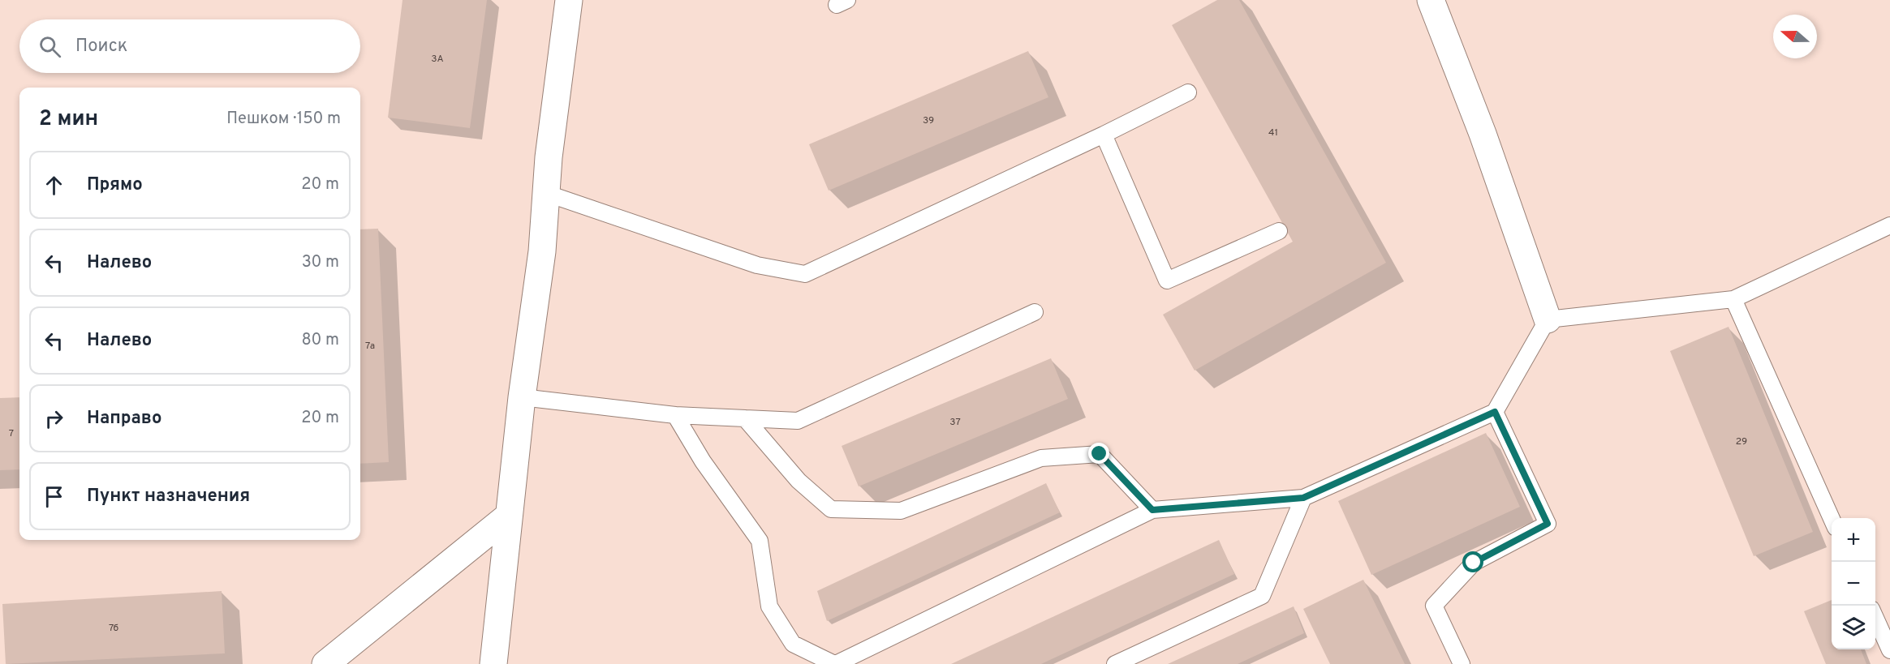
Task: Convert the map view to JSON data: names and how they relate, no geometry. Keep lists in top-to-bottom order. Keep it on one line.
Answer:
{"house_numbers":["3А","39","41","7а","37","7","29","7б"],"north":"left","page":{"search":"Поиск","heading":["2 мин","Пешком · 150 m"],"list":[["Прямо","20 m"],["Налево","30 m"],["Налево","80 m"],["Направо","20 m"],"Пункт назначения"],"map_buttons":["+","−"]}}
